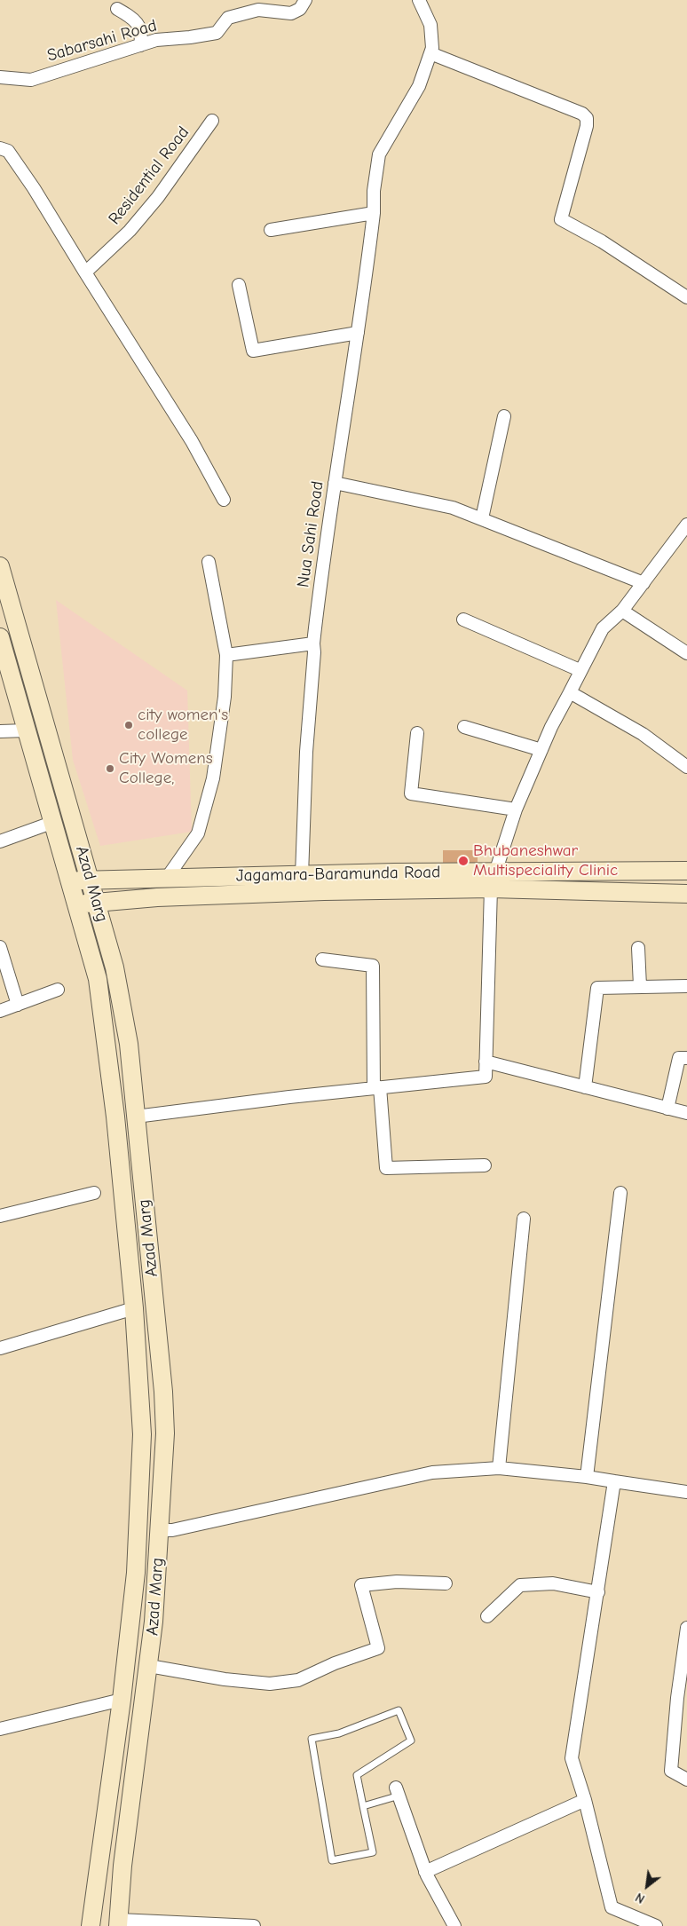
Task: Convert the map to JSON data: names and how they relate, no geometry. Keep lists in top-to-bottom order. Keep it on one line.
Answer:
{"streets":{"street":["Sabarsahi Road","Residential Road","Nua Sahi Road","Jagamara-Baramunda Road","Azad Marg"]},"crossings":[["Nua Sahi Road","Jagamara-Baramunda Road"],["Jagamara-Baramunda Road","Azad Marg"]],"places":["city women's college","City Womens College,","Bhubaneshwar Multispeciality Clinic"],"north":"bottom left"}
